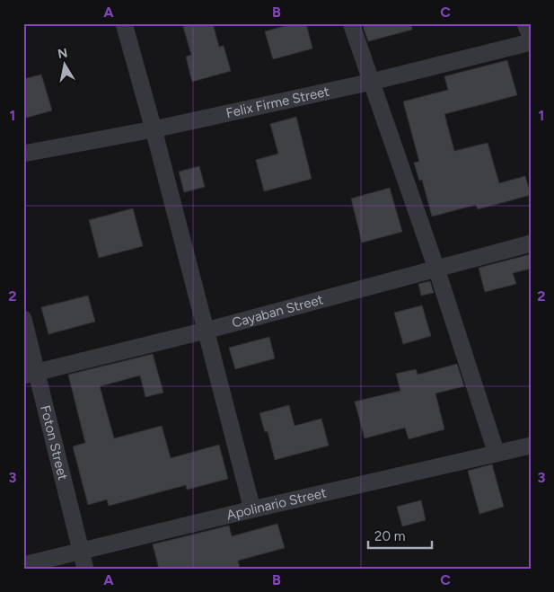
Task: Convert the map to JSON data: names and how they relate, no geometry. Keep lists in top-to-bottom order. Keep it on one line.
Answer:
{"streets":{"street":["Felix Firme Street","Cayaban Street","Foton Street","Apolinario Street"]},"crossings":[["Cayaban Street","Foton Street"],["Foton Street","Apolinario Street"]],"scale_bar":"20 m","north":"top","grid":{"columns":["A","B","C"],"rows":["1","2","3"]}}
